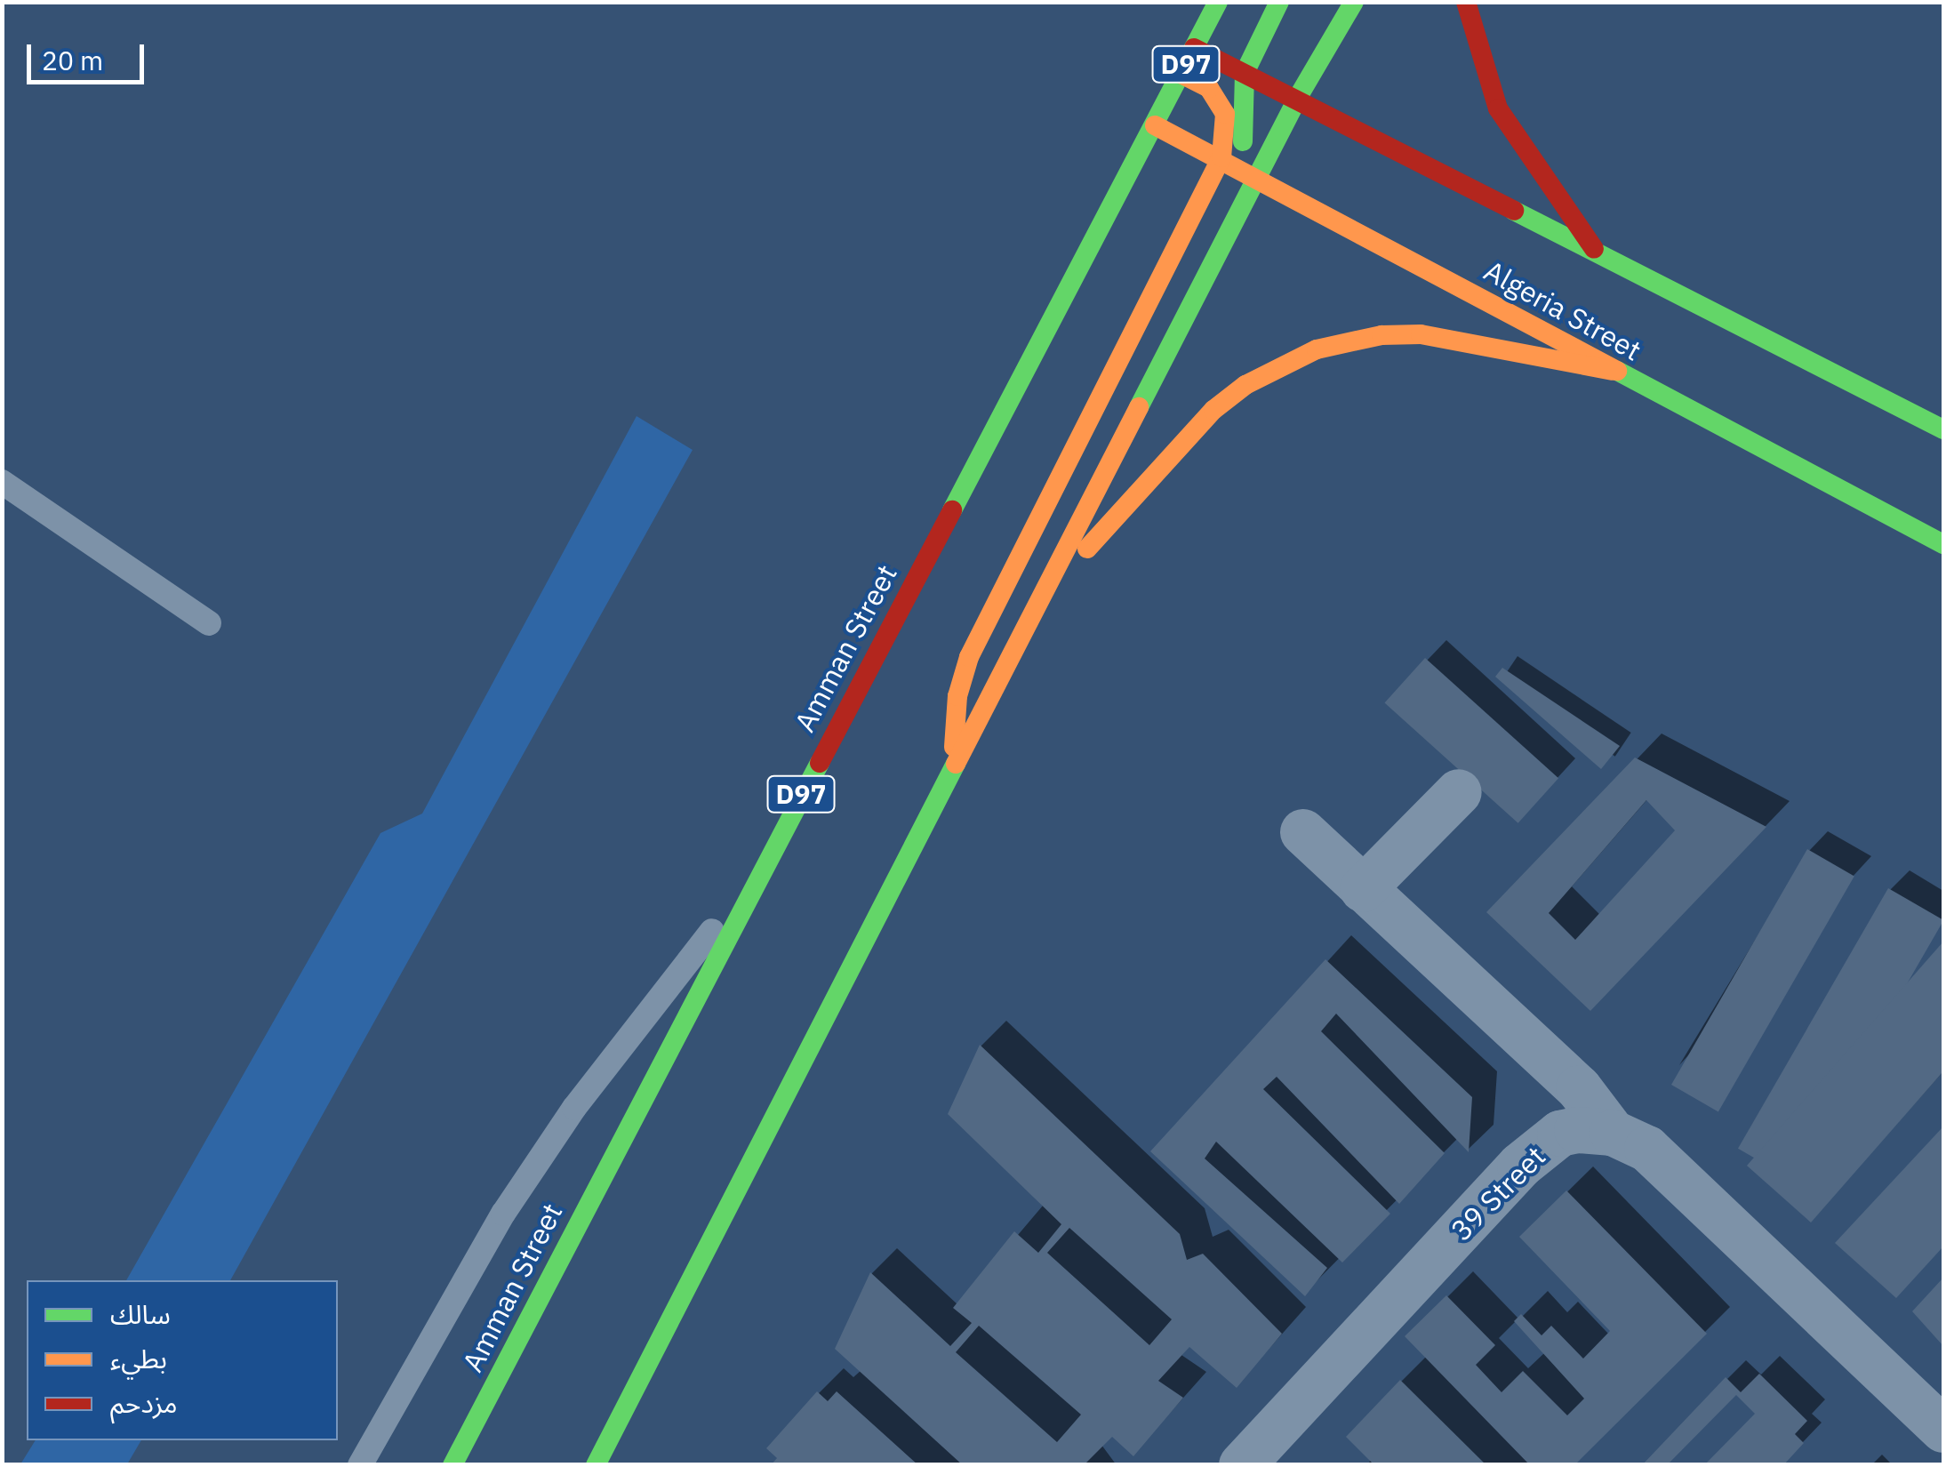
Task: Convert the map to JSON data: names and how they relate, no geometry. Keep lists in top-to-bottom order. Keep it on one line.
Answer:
{"streets":{"main road":["D97","Algeria Street","Amman Street"],"street":["39 Street"]},"crossings":[["Algeria Street","Amman Street"]],"legend":["سالك","بطيء","مزدحم"],"scale_bar":"20 m"}
